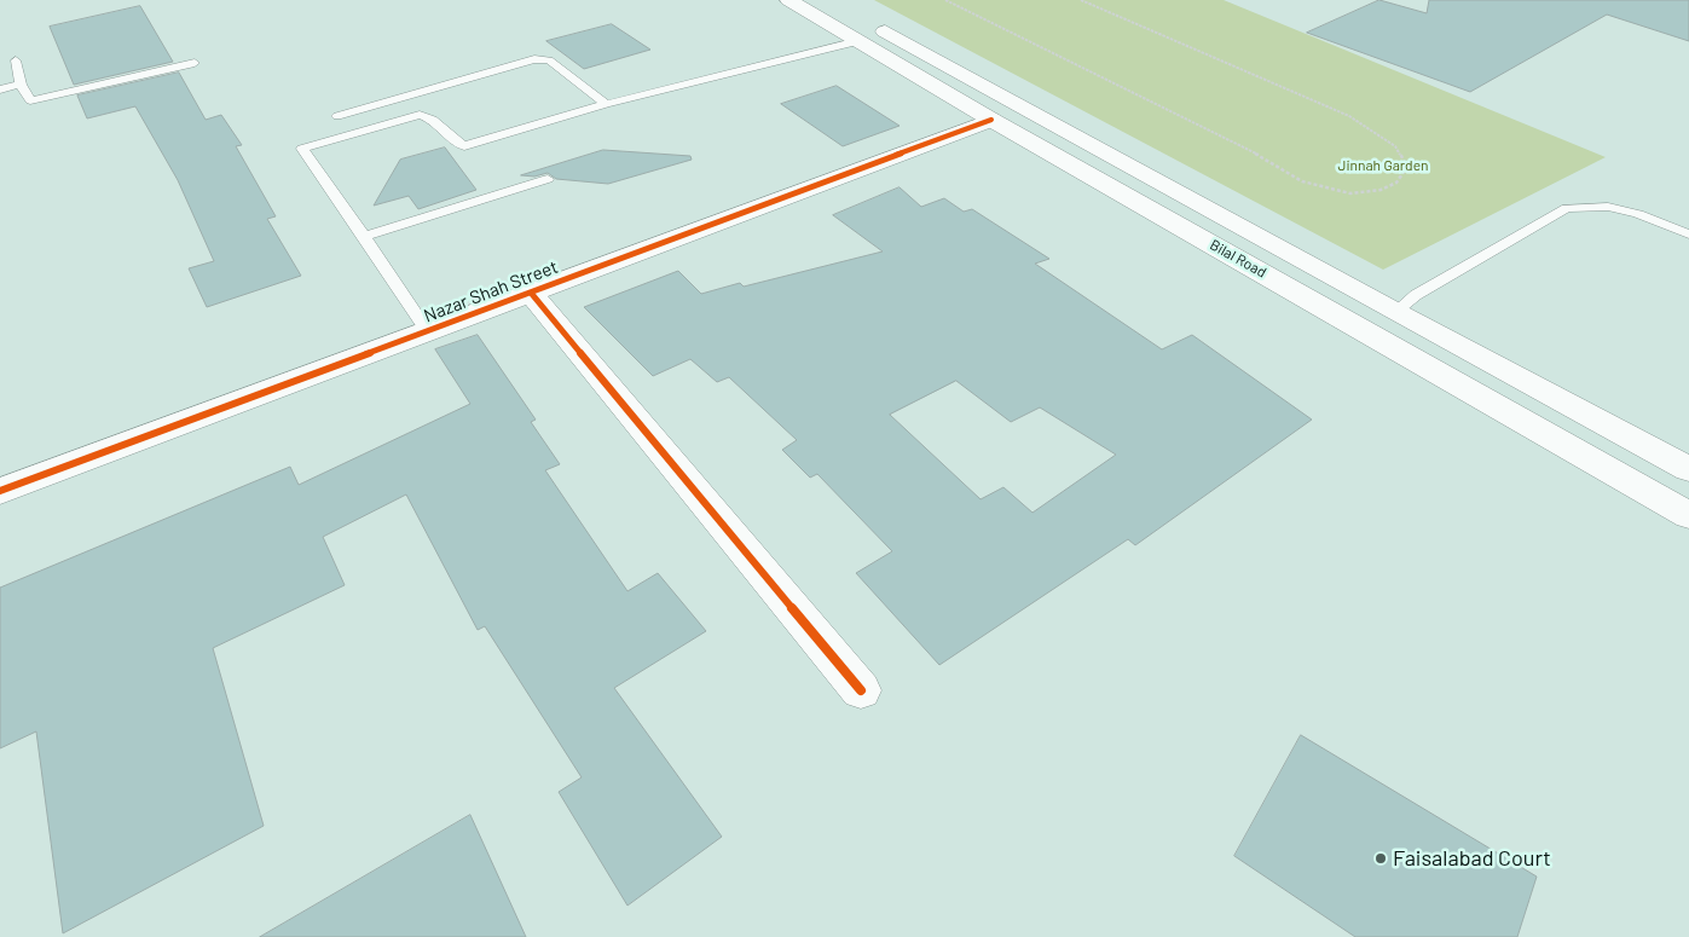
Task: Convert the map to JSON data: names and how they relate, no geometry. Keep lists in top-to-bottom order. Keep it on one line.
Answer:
{"streets":{"main road":["Bilal Road","Nazar Shah Street"]},"crossings":[["Bilal Road","Nazar Shah Street"]],"parks":["Jinnah Garden"],"places":["Faisalabad Court"]}
